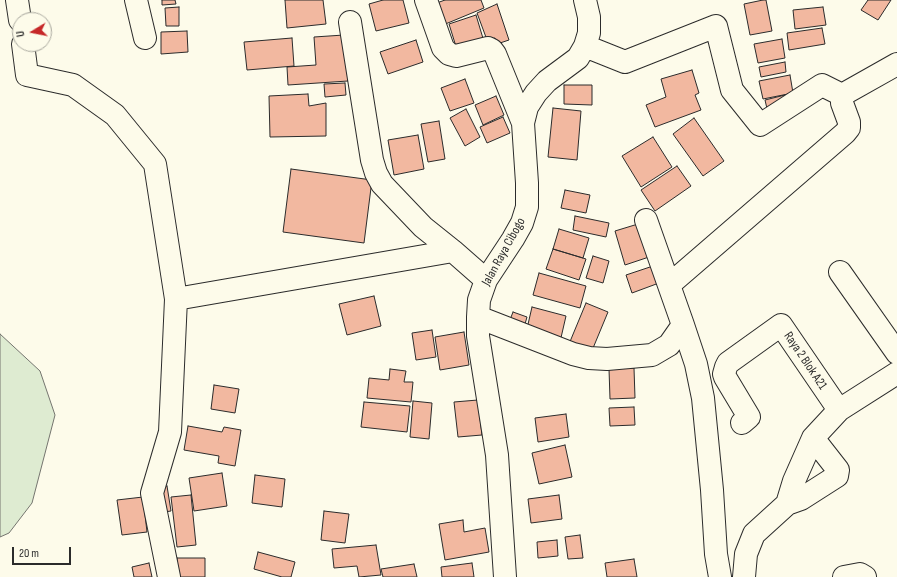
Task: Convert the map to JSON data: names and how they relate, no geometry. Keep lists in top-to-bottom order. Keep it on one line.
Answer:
{"streets":{"street":["Jalan Raya Cibogo","Raya 2 Blok A21"]},"scale_bar":"20 m","north":"left"}
